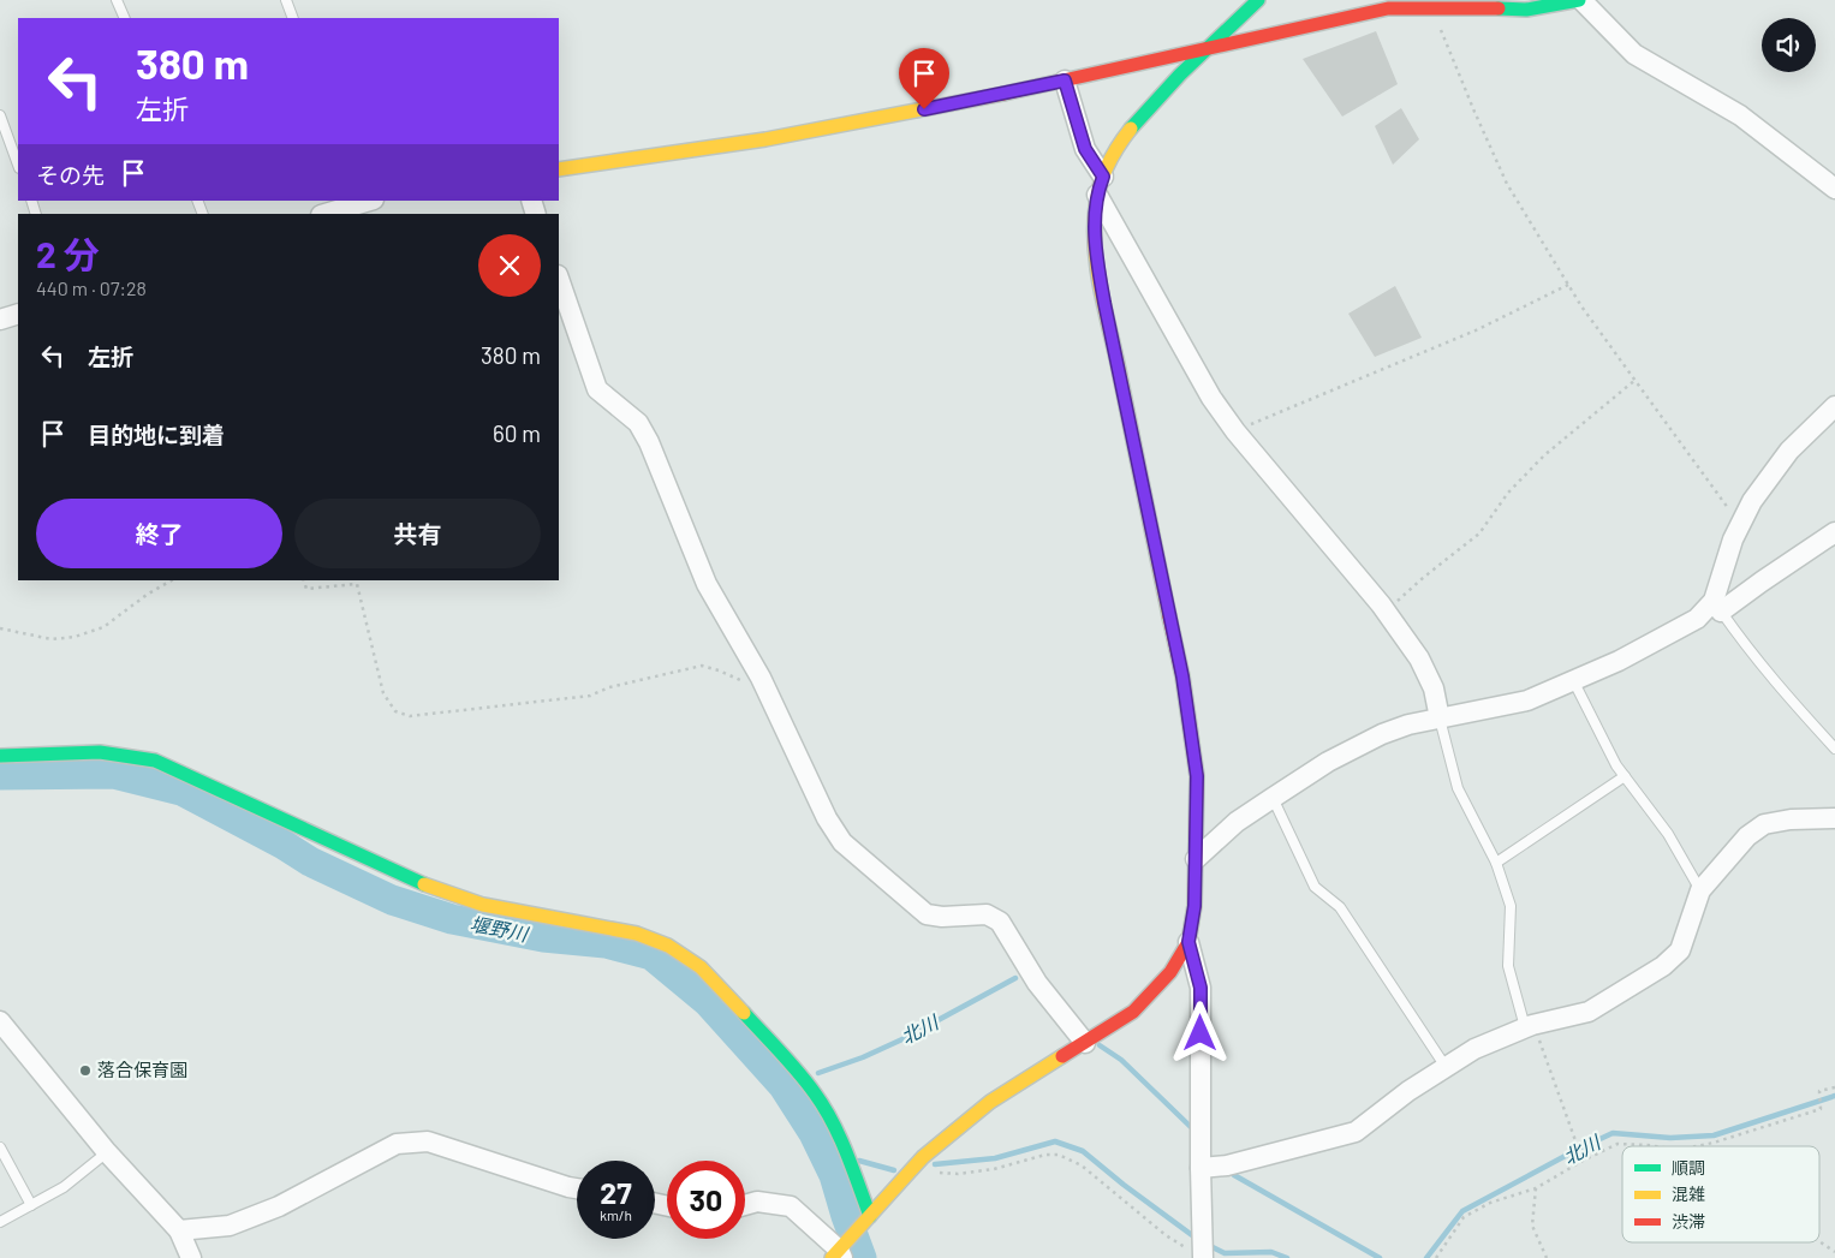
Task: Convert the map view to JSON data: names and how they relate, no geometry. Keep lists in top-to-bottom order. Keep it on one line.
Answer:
{"water":["堰野川","北川"],"places":["落合保育園"],"legend":["順調","混雑","渋滞"],"page":{"turn":["380 m","左折"],"then":"その先","heading":["2 分","440 m · 07:28"],"list":[{"name":"左折","value":"380 m"},{"name":"目的地に到着","value":"60 m"}],"buttons":["終了","共有"],"speed":"27 km/h","limit":"30"}}
